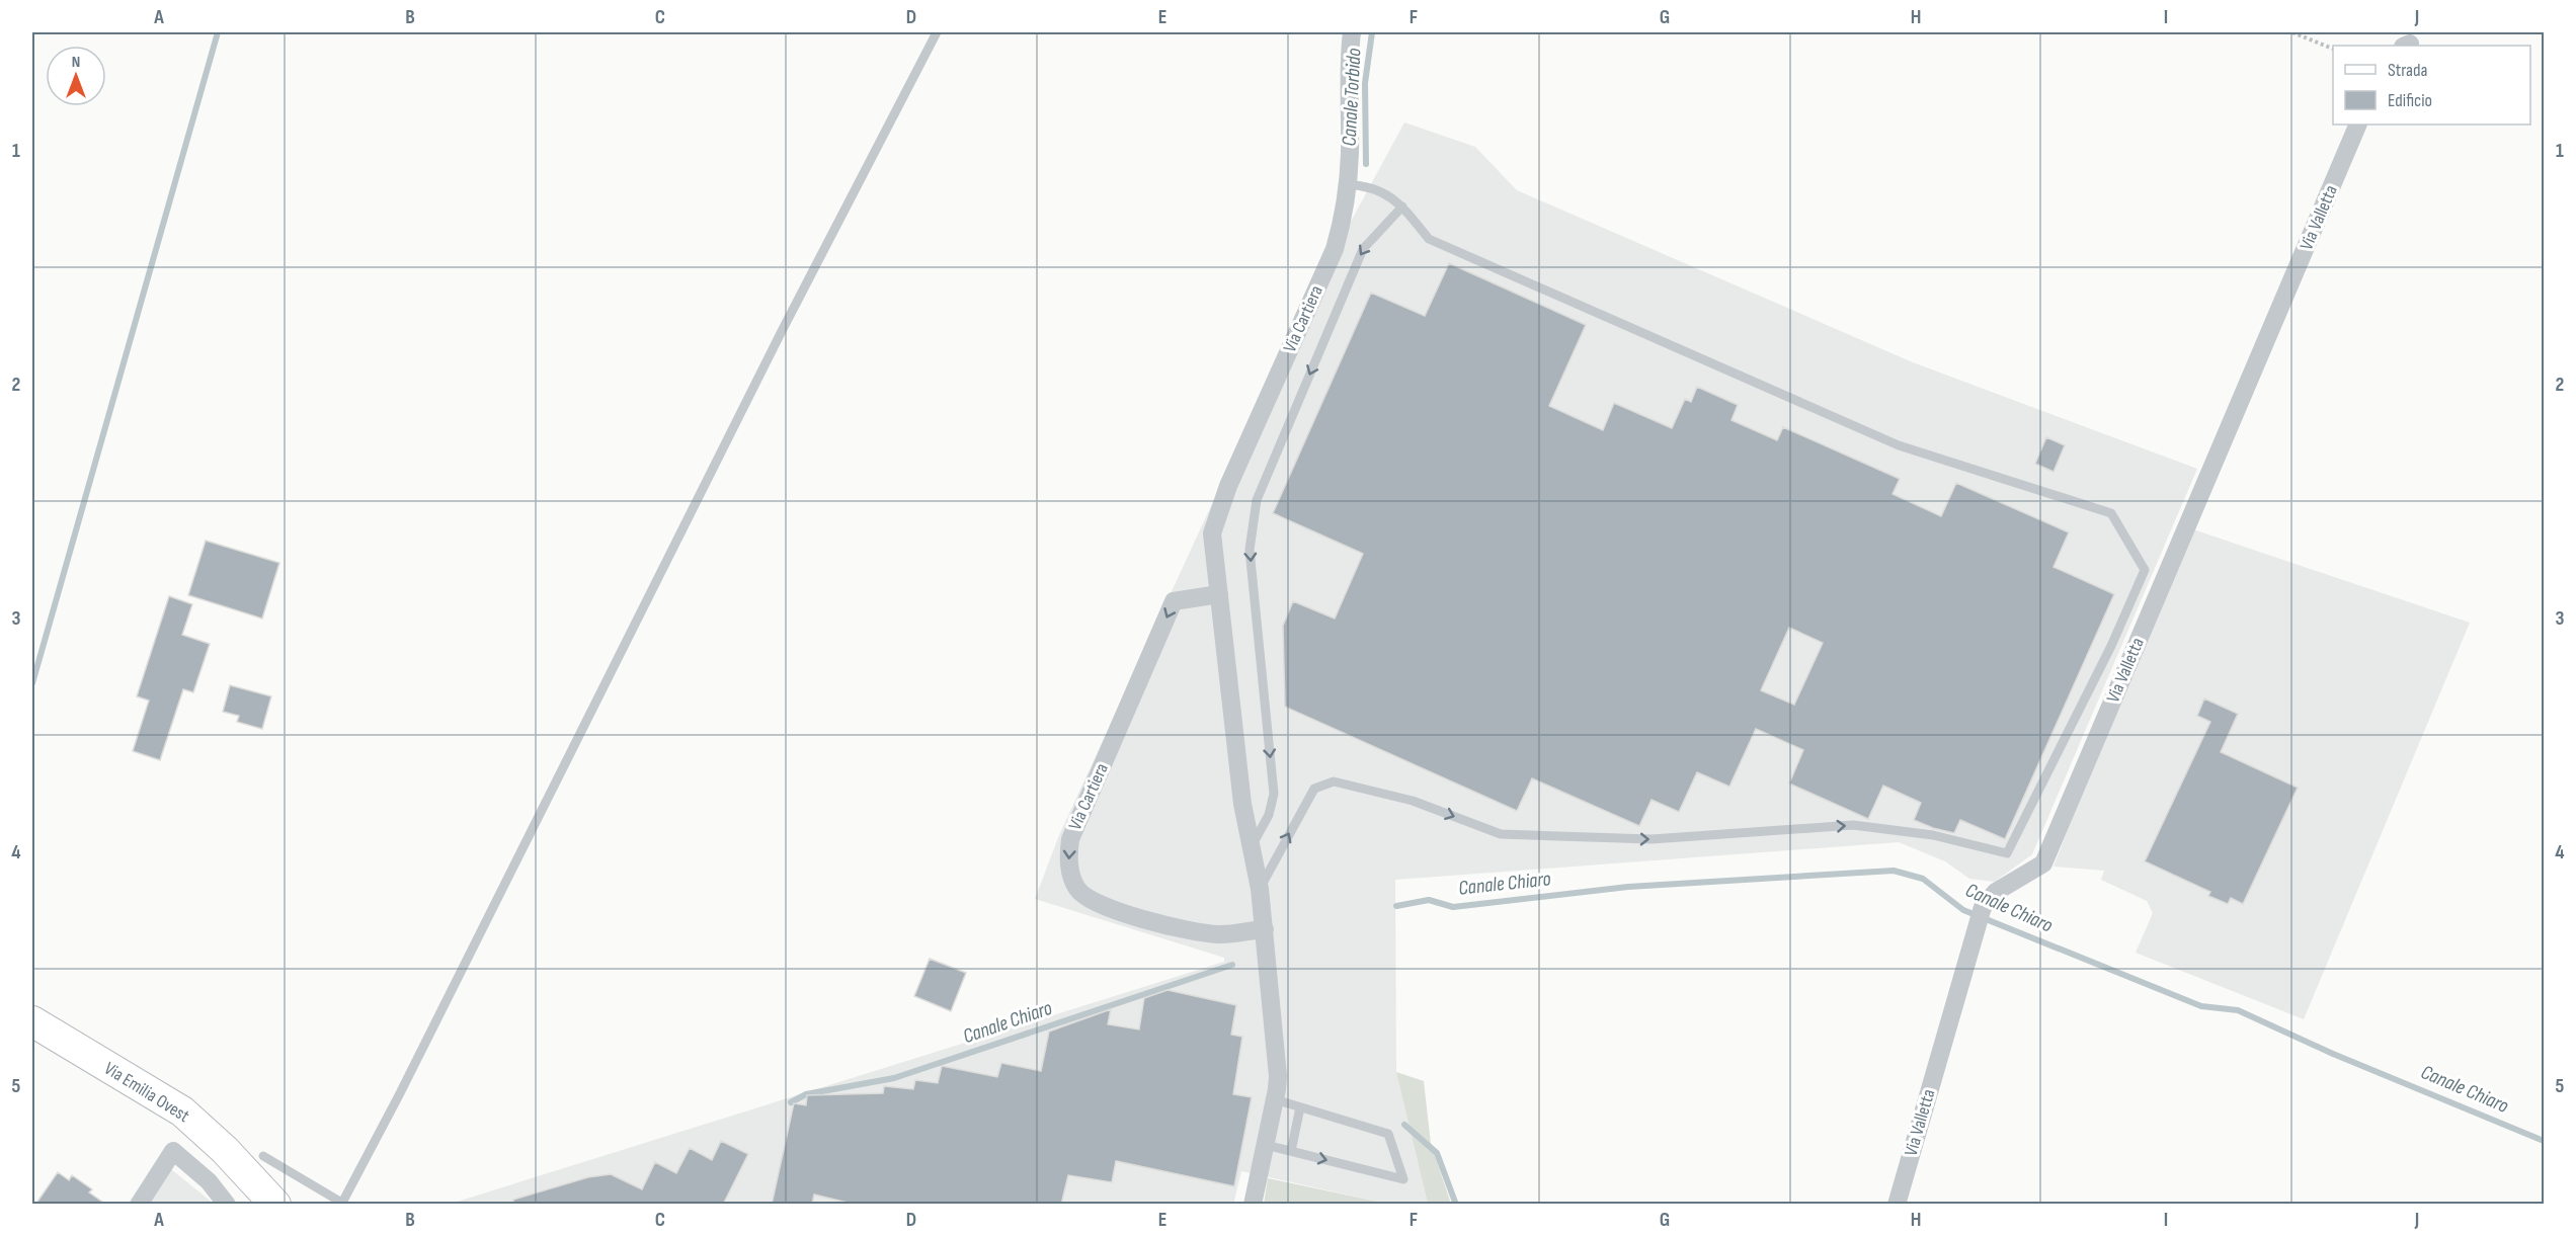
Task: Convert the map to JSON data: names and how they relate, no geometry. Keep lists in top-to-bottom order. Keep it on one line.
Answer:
{"streets":{"main road":["Via Emilia Ovest"],"street":["Via Valletta","Via Cartiera"]},"water":["Canale Torbido","Canale Chiaro"],"legend":["Strada","Edificio"],"north":"top","grid":{"columns":["A","B","C","D","E","F","G","H","I","J"],"rows":["1","2","3","4","5"]}}
